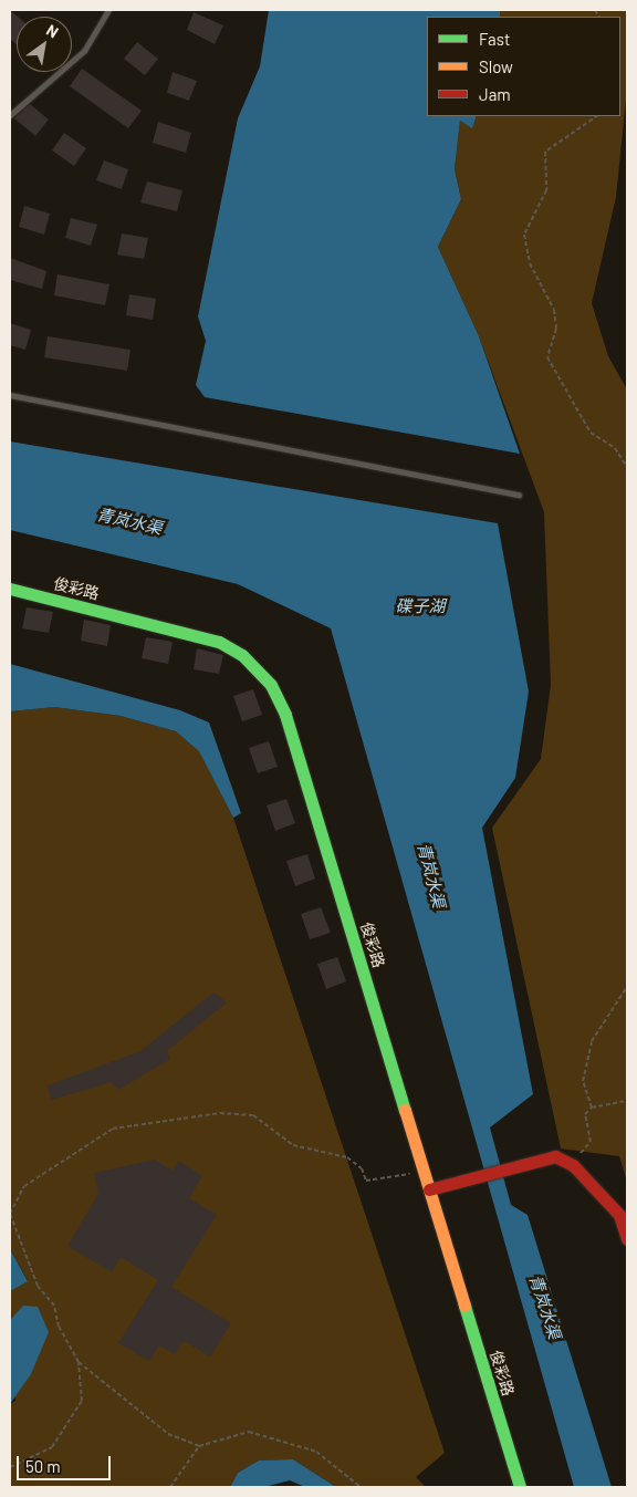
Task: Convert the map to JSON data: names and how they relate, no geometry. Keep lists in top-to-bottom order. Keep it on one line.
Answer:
{"streets":{"street":["俊彩路"]},"water":["青岚水渠","碟子湖"],"legend":["Fast","Slow","Jam"],"scale_bar":"50 m","north":"top right"}
